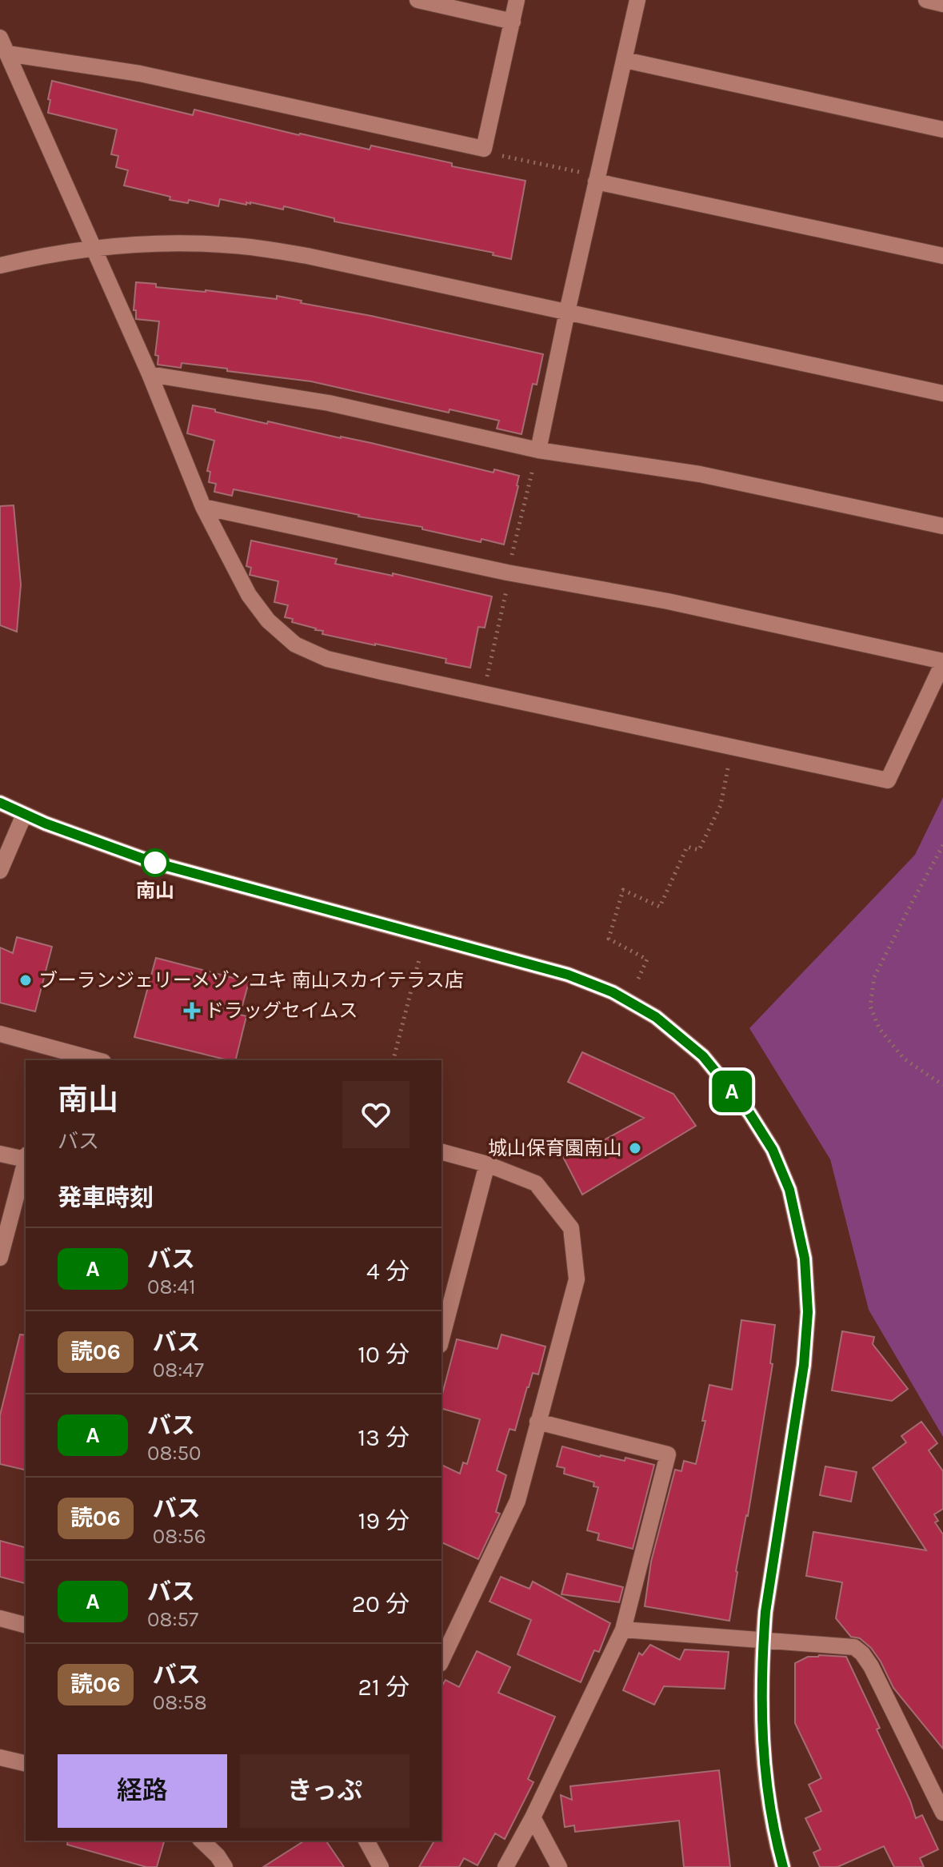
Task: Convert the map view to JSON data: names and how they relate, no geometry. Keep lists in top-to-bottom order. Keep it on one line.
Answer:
{"places":{"other":["南山","ブーランジェリーメゾンユキ 南山スカイテラス店","城山保育園南山"],"health":["ドラッグセイムス"]},"lines":["bus line A"],"page":{"on_map":"A","heading":[["南山","バス"],"発車時刻"],"list":[{"mark":"A","name":"バス","note":"08:41","value":"4 分"},{"mark":"読06","name":"バス","note":"08:47","value":"10 分"},{"mark":"A","name":"バス","note":"08:50","value":"13 分"},{"mark":"読06","name":"バス","note":"08:56","value":"19 分"},{"mark":"A","name":"バス","note":"08:57","value":"20 分"},{"mark":"読06","name":"バス","note":"08:58","value":"21 分"}],"buttons":["経路","きっぷ"]}}
